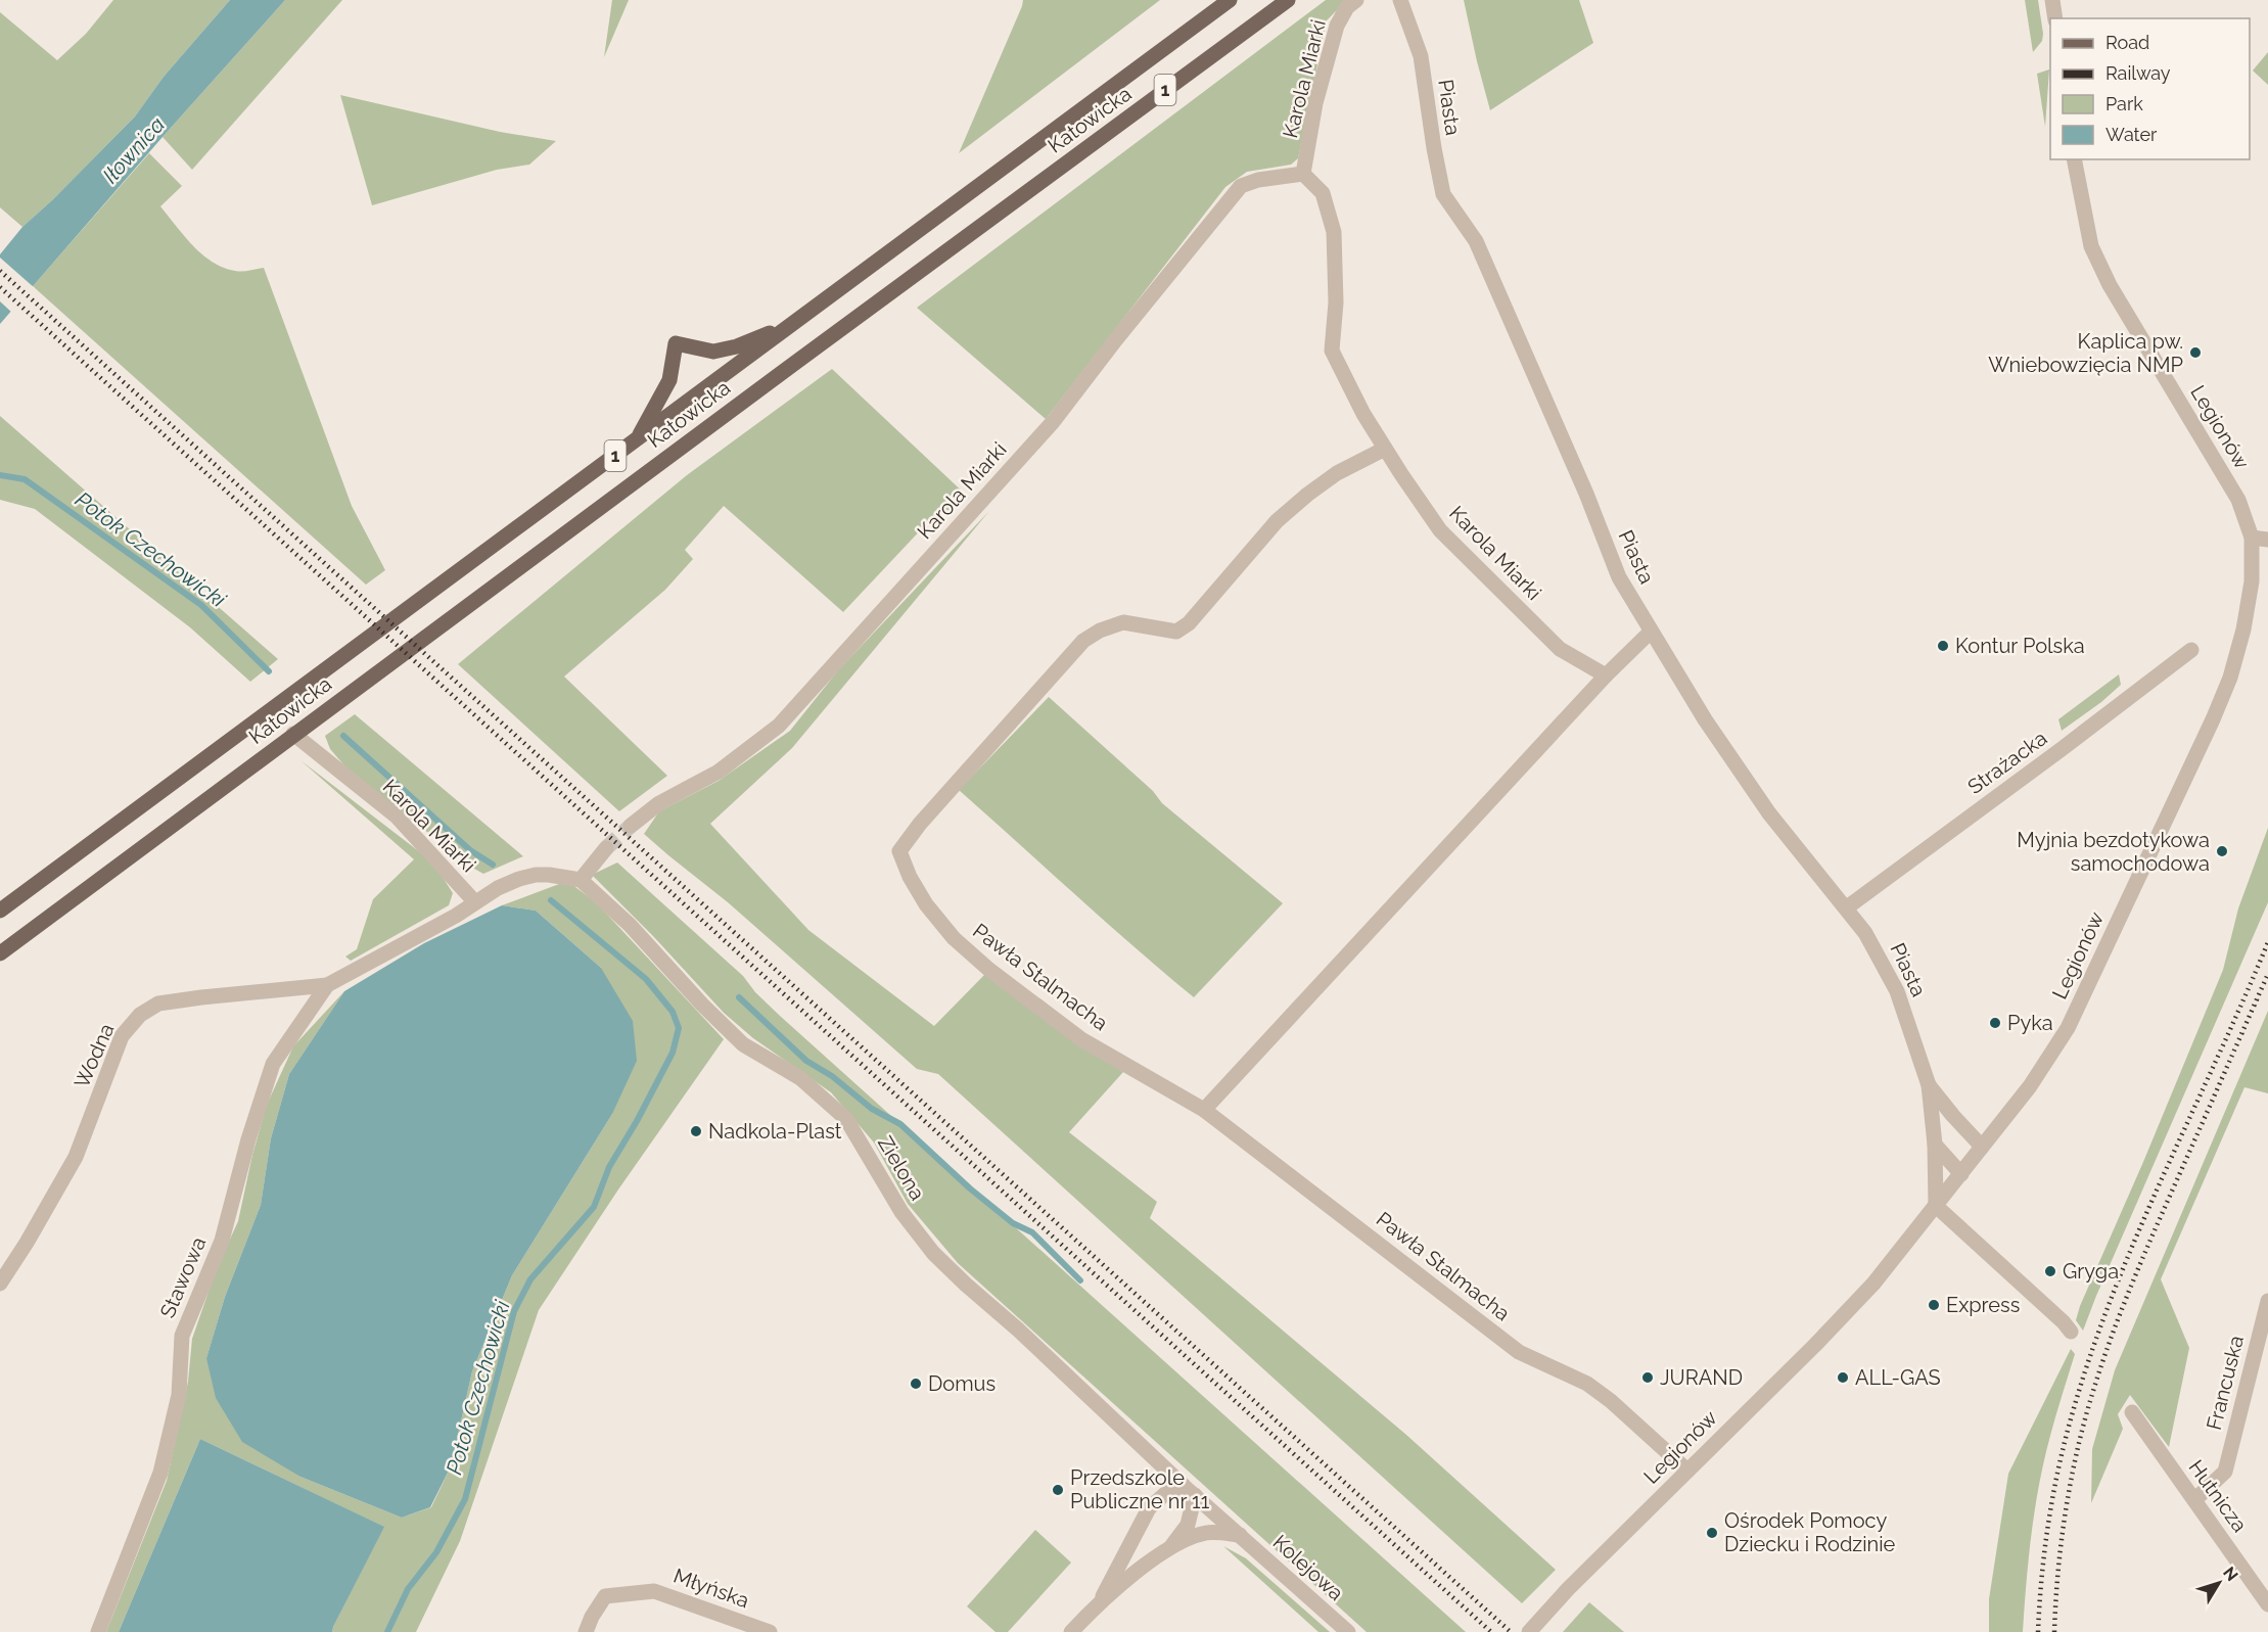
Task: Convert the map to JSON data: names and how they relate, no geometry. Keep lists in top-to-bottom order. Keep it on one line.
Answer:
{"streets":{"main road":["1","Katowicka"],"street":["Karola Miarki","Piasta","Legionów","Strażacka","Pawła Stalmacha","Wodna","Zielona","Stawowa","Francuska","Hutnicza","Kolejowa","Młyńska"]},"crossings":[["Karola Miarki","Katowicka"],["Karola Miarki","Pawła Stalmacha"],["Karola Miarki","Wodna"],["Karola Miarki","Zielona"],["Karola Miarki","Stawowa"],["Piasta","Legionów"],["Piasta","Strażacka"],["Legionów","Pawła Stalmacha"],["Wodna","Stawowa"],["Zielona","Kolejowa"],["Francuska","Hutnicza"]],"water":["Iłownica","Potok Czechowicki"],"places":["Kaplica pw. Wniebowzięcia NMP","Kontur Polska","Myjnia bezdotykowa samochodowa","Pyka","Nadkola-Plast","Gryga","Express","JURAND","ALL-GAS","Domus","Przedszkole Publiczne nr 11","Ośrodek Pomocy Dziecku i Rodzinie"],"legend":["Road","Railway","Park","Water"],"north":"top right"}
